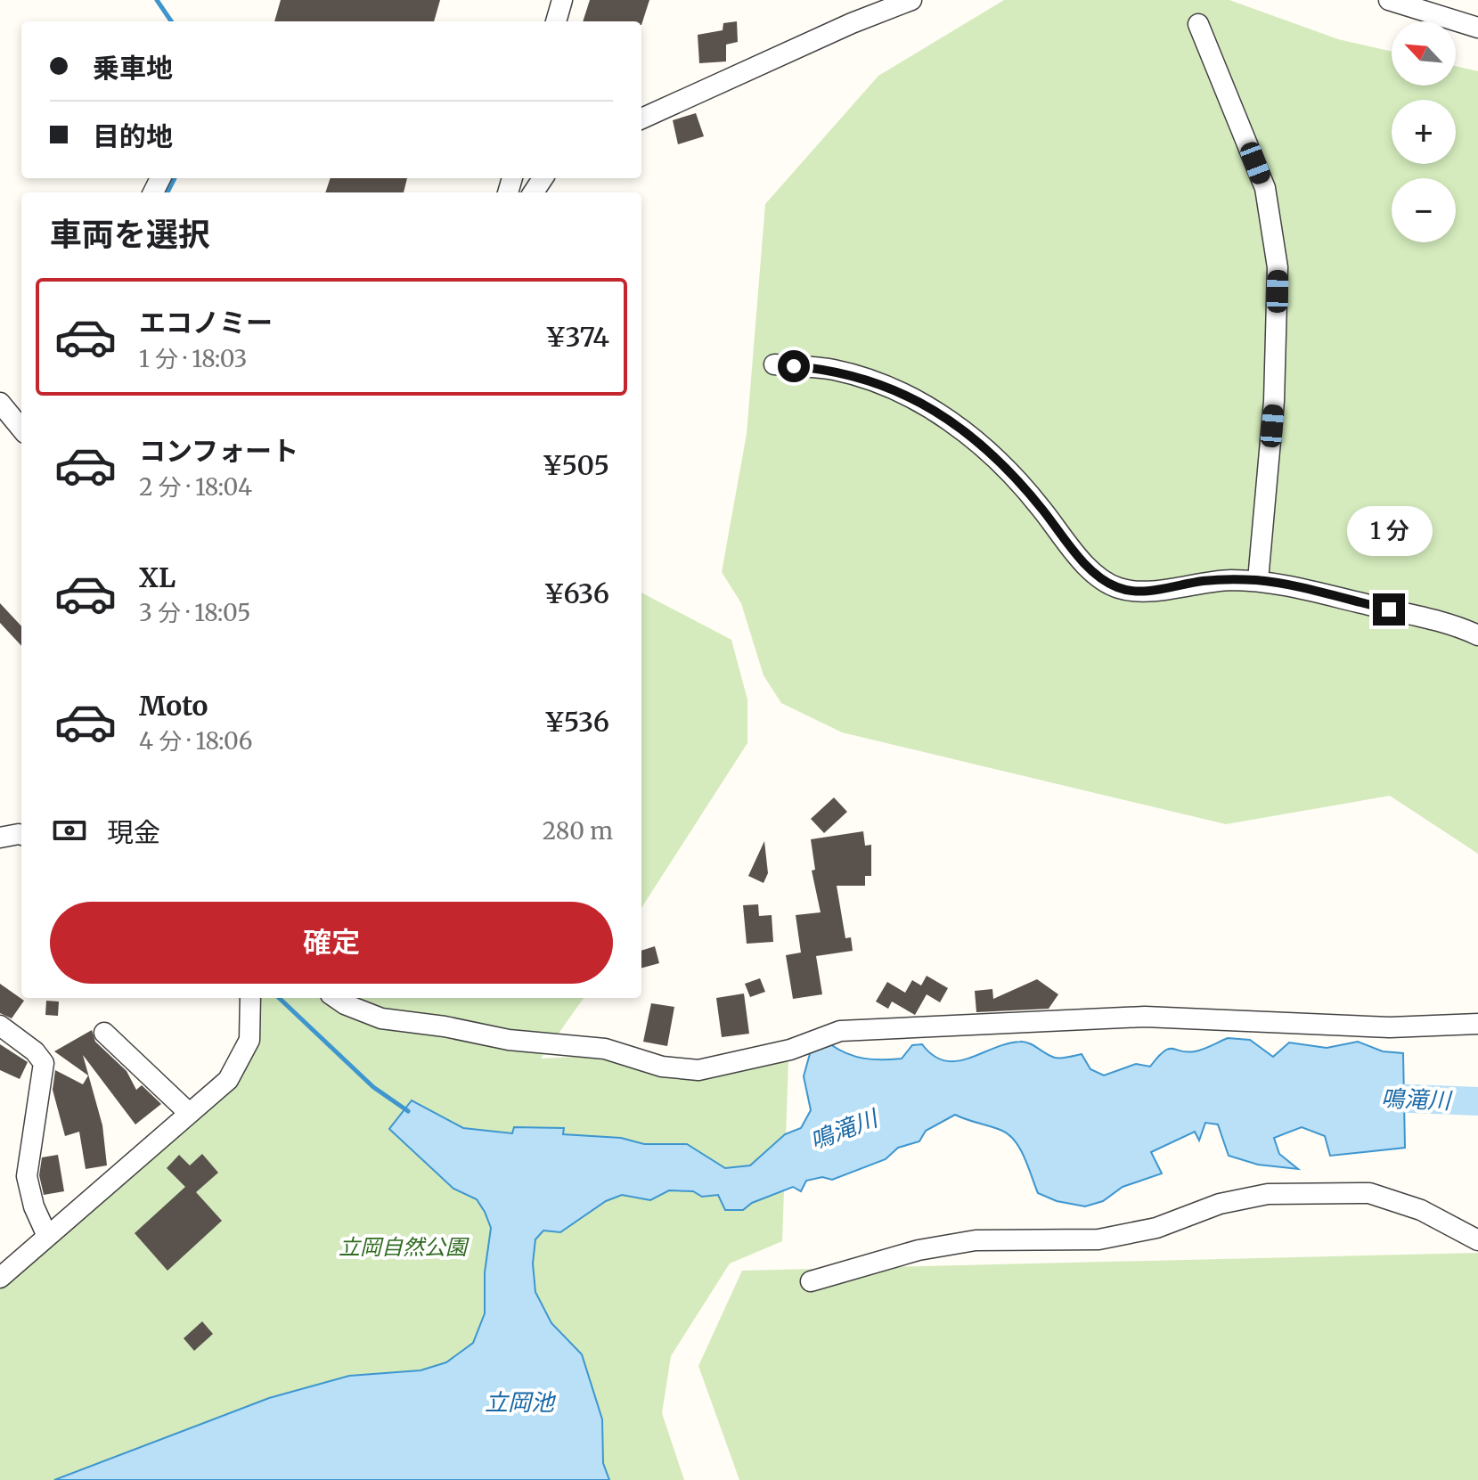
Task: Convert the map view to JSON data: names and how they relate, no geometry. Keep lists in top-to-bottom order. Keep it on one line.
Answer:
{"water":["鳴滝川","立岡池"],"parks":["立岡自然公園"],"north":"top left","page":{"map_buttons":["+","−"],"banner":["乗車地","目的地"],"heading":"車両を選択","list":[{"name":"エコノミー","note":"1 分 · 18:03","value":"¥374"},{"name":"コンフォート","note":"2 分 · 18:04","value":"¥505"},{"name":"XL","note":"3 分 · 18:05","value":"¥636"},{"name":"Moto","note":"4 分 · 18:06","value":"¥536"}],"bubble":"1 分","pay":["現金","280 m"],"buttons":"確定"}}
